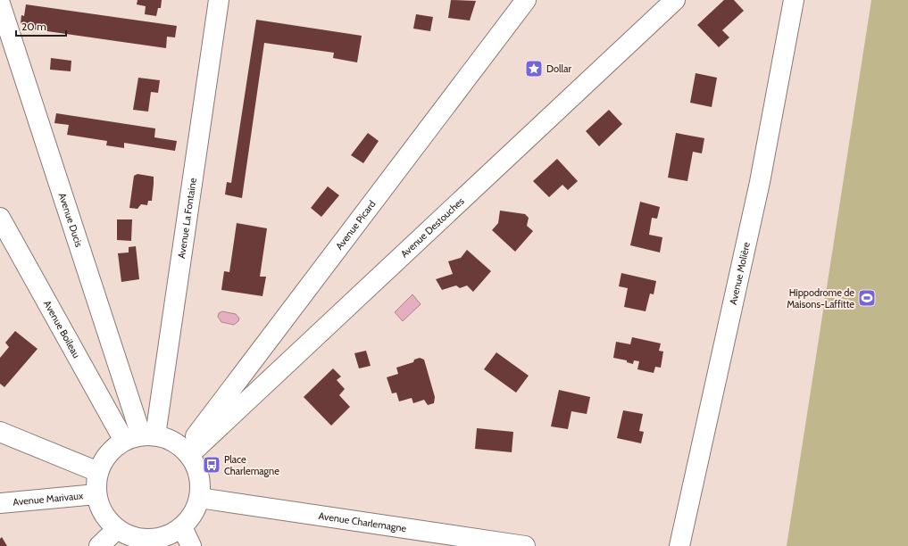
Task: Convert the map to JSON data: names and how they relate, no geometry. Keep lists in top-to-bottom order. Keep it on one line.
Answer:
{"streets":{"street":["Avenue La Fontaine","Avenue Ducis","Avenue Picard","Avenue Destouches","Avenue Molière","Avenue Boileau","Avenue Marivaux","Avenue Charlemagne"]},"crossings":[["Avenue La Fontaine","Avenue Ducis"],["Avenue La Fontaine","Avenue Picard"],["Avenue La Fontaine","Avenue Destouches"],["Avenue La Fontaine","Avenue Boileau"],["Avenue La Fontaine","Avenue Marivaux"],["Avenue La Fontaine","Avenue Charlemagne"],["Avenue Ducis","Avenue Picard"],["Avenue Ducis","Avenue Destouches"],["Avenue Ducis","Avenue Boileau"],["Avenue Ducis","Avenue Marivaux"],["Avenue Ducis","Avenue Charlemagne"],["Avenue Picard","Avenue Destouches"],["Avenue Picard","Avenue Boileau"],["Avenue Picard","Avenue Marivaux"],["Avenue Picard","Avenue Charlemagne"],["Avenue Destouches","Avenue Boileau"],["Avenue Destouches","Avenue Marivaux"],["Avenue Destouches","Avenue Charlemagne"],["Avenue Boileau","Avenue Marivaux"],["Avenue Boileau","Avenue Charlemagne"],["Avenue Marivaux","Avenue Charlemagne"]],"places":{"place":["Dollar"],"sports":["Hippodrome de Maisons-Laffitte"],"bus stop":["Place Charlemagne"]},"scale_bar":"20 m"}
